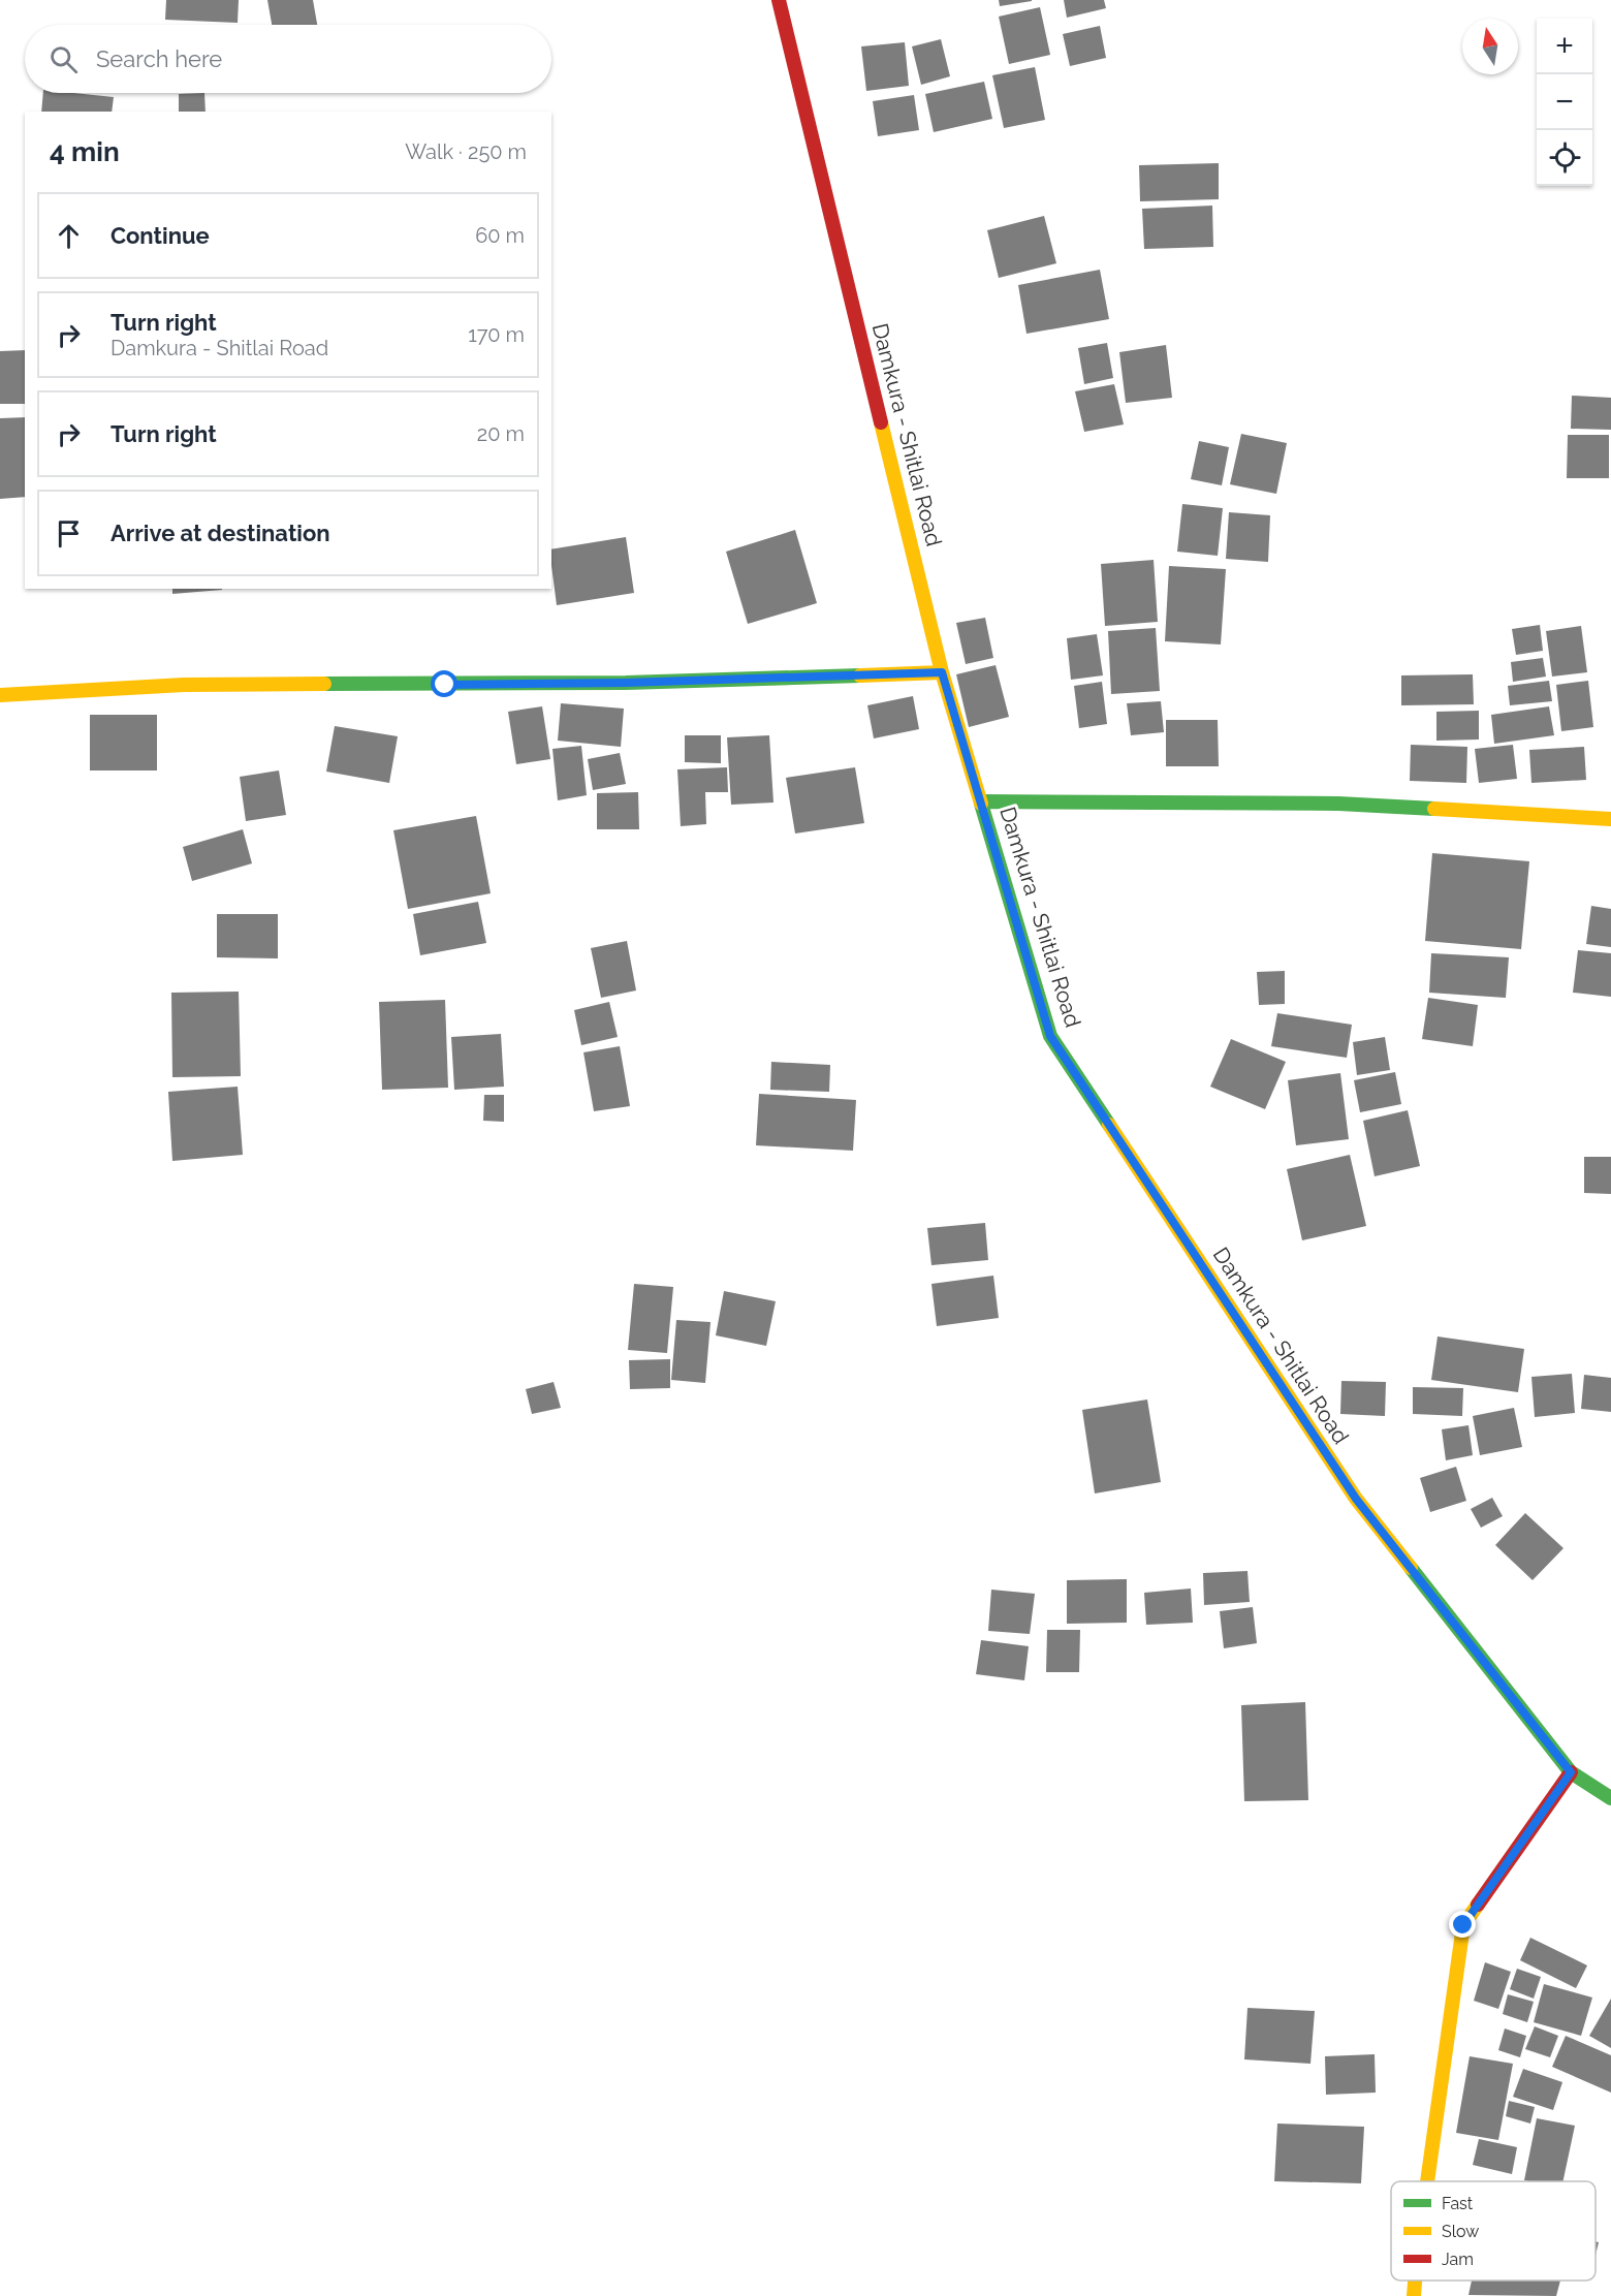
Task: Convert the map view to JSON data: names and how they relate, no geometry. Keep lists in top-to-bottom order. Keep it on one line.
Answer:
{"streets":{"street":["Damkura - Shitlai Road"]},"legend":["Fast","Slow","Jam"],"north":"top","page":{"map_buttons":["+","−"],"search":"Search here","heading":["4 min","Walk · 250 m"],"list":[["Continue","60 m"],["Turn right","Damkura - Shitlai Road","170 m"],["Turn right","20 m"],"Arrive at destination"]}}
